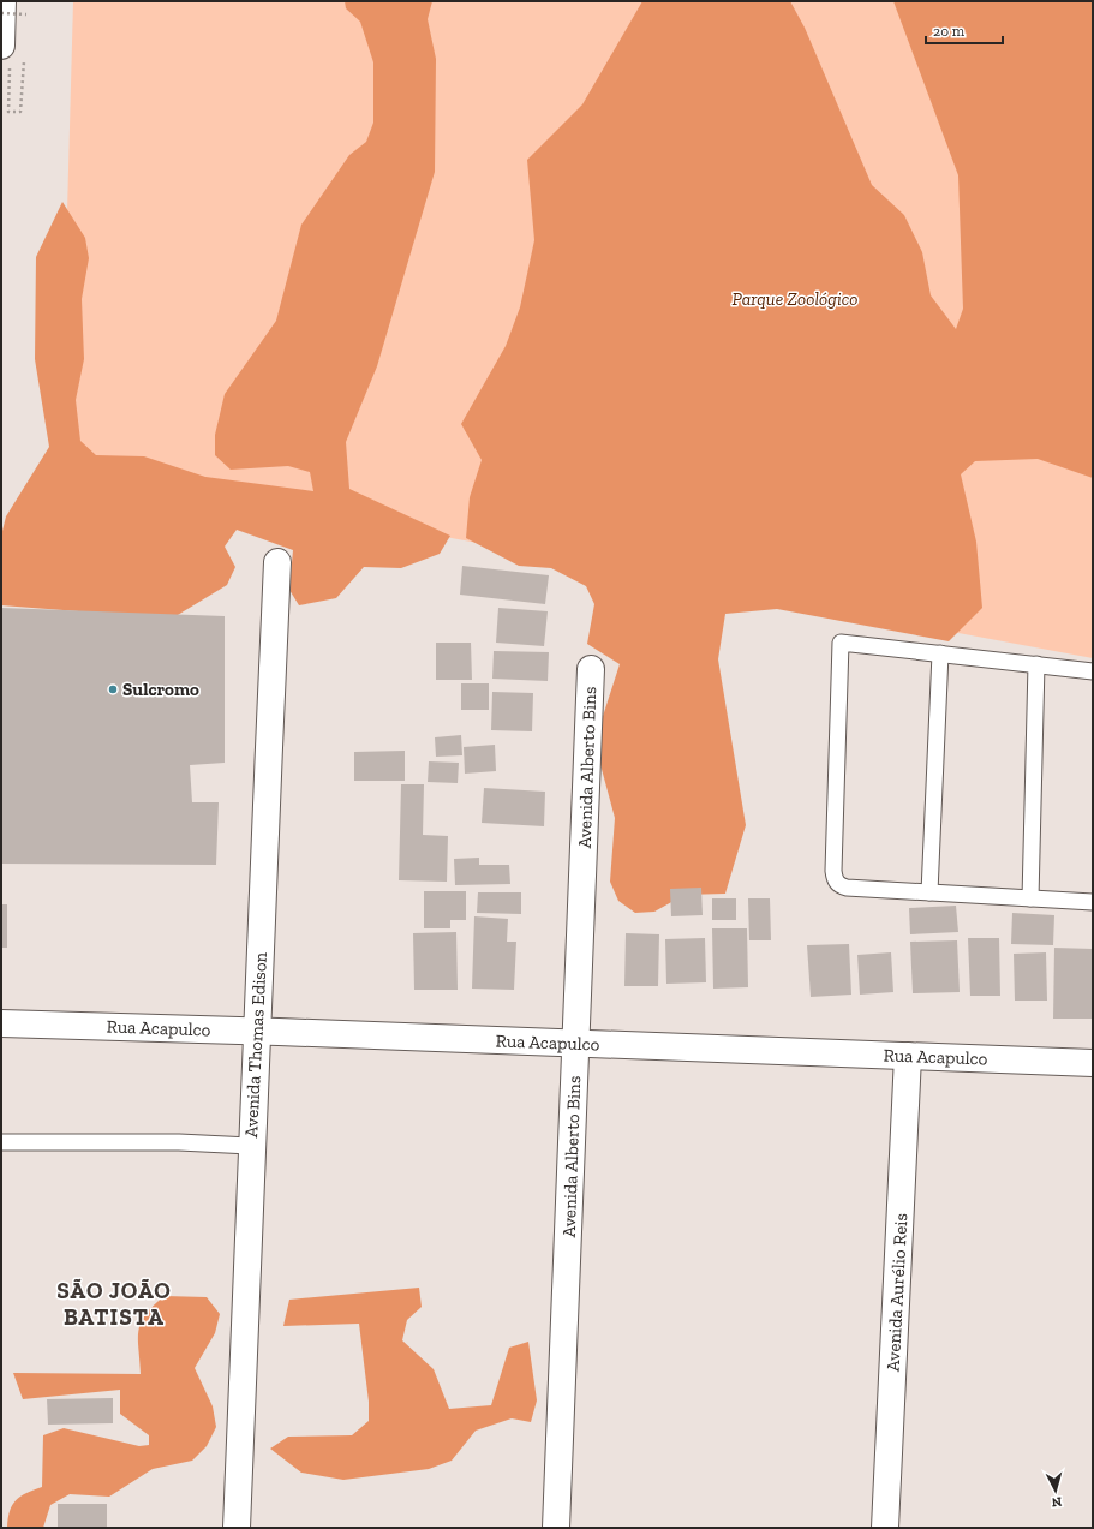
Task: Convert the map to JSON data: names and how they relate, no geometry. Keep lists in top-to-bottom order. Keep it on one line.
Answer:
{"streets":{"street":["Avenida Alberto Bins","Rua Acapulco","Avenida Thomas Edison","Avenida Aurélio Reis"]},"crossings":[["Avenida Alberto Bins","Rua Acapulco"],["Rua Acapulco","Avenida Thomas Edison"],["Rua Acapulco","Avenida Aurélio Reis"]],"districts":["SÃO JOÃO BATISTA"],"parks":["Parque Zoológico"],"places":["Sulcromo"],"scale_bar":"20 m","north":"bottom"}
